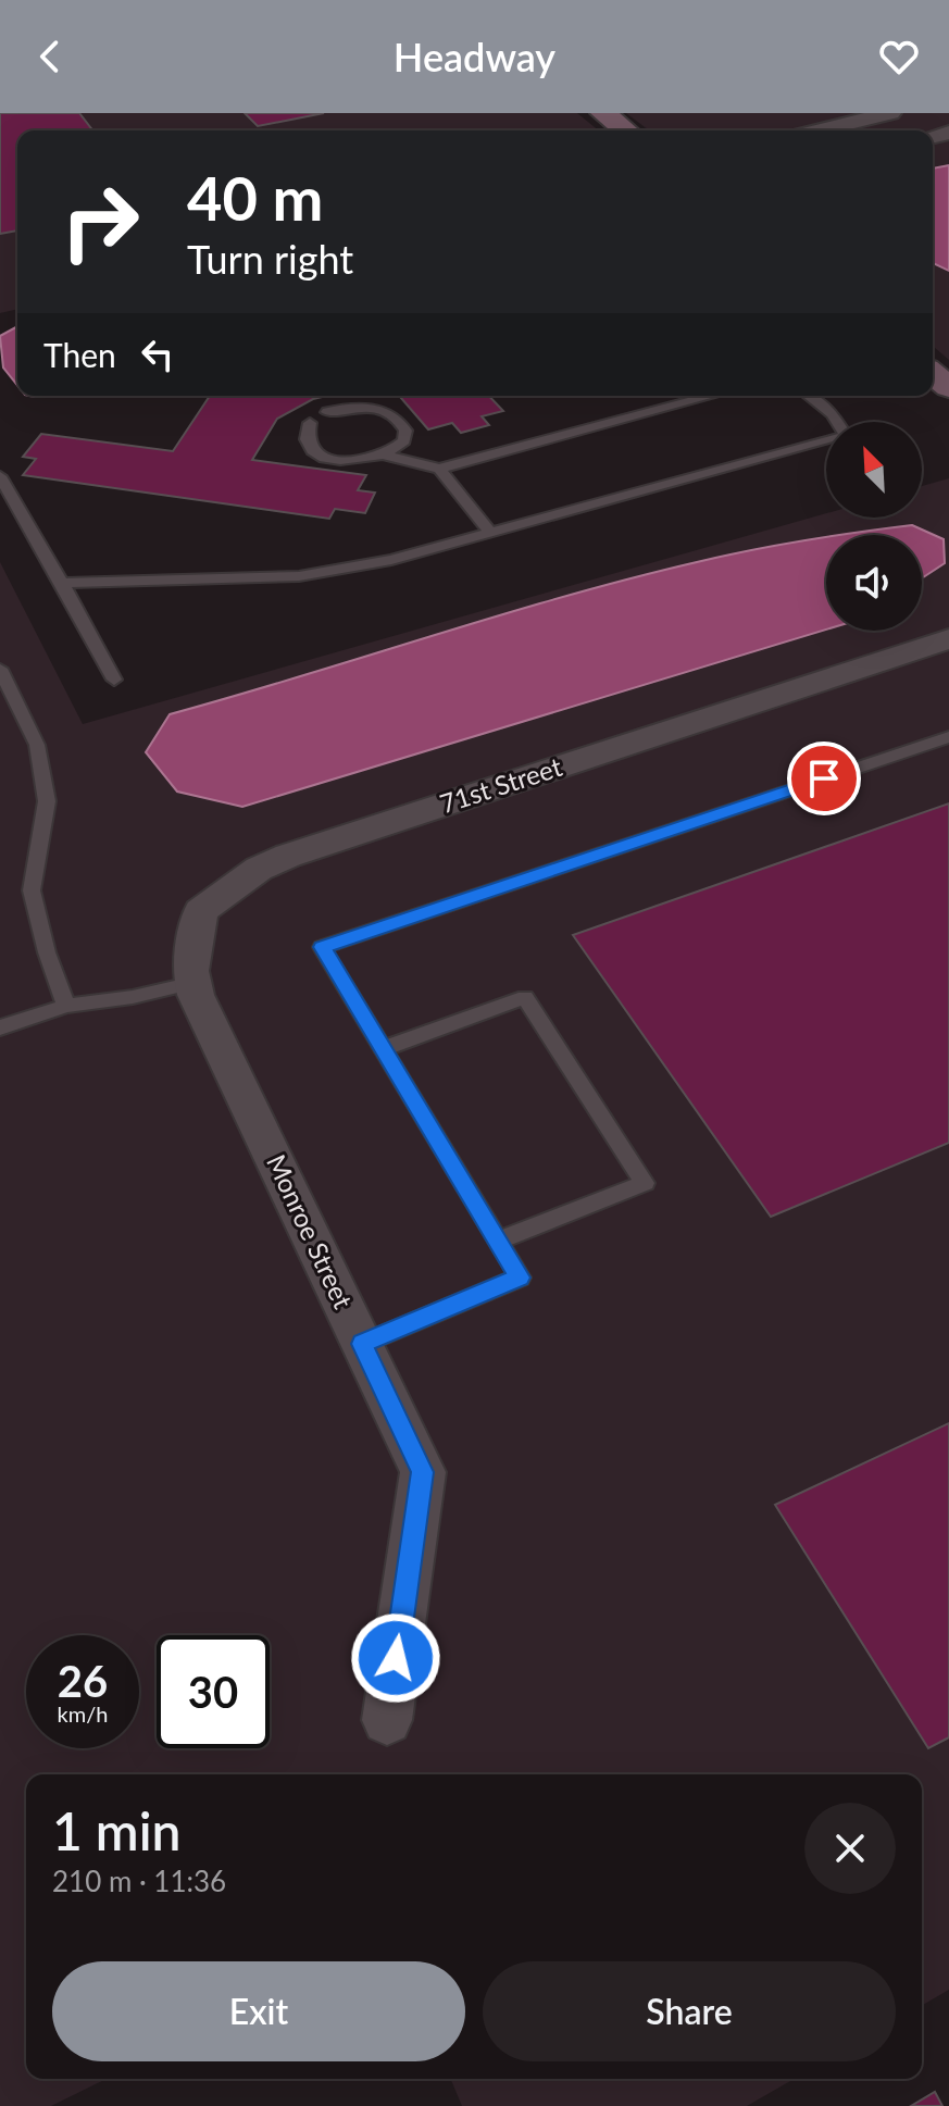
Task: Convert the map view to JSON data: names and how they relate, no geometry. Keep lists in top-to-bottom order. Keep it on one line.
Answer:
{"streets":{"street":["71st Street","Monroe Street"]},"crossings":[["71st Street","Monroe Street"]],"north":"top left","page":{"header":"Headway","turn":["40 m","Turn right"],"then":"Then","speed":"26 km/h","limit":"30","heading":["1 min","210 m · 11:36"],"buttons":["Exit","Share"]}}
